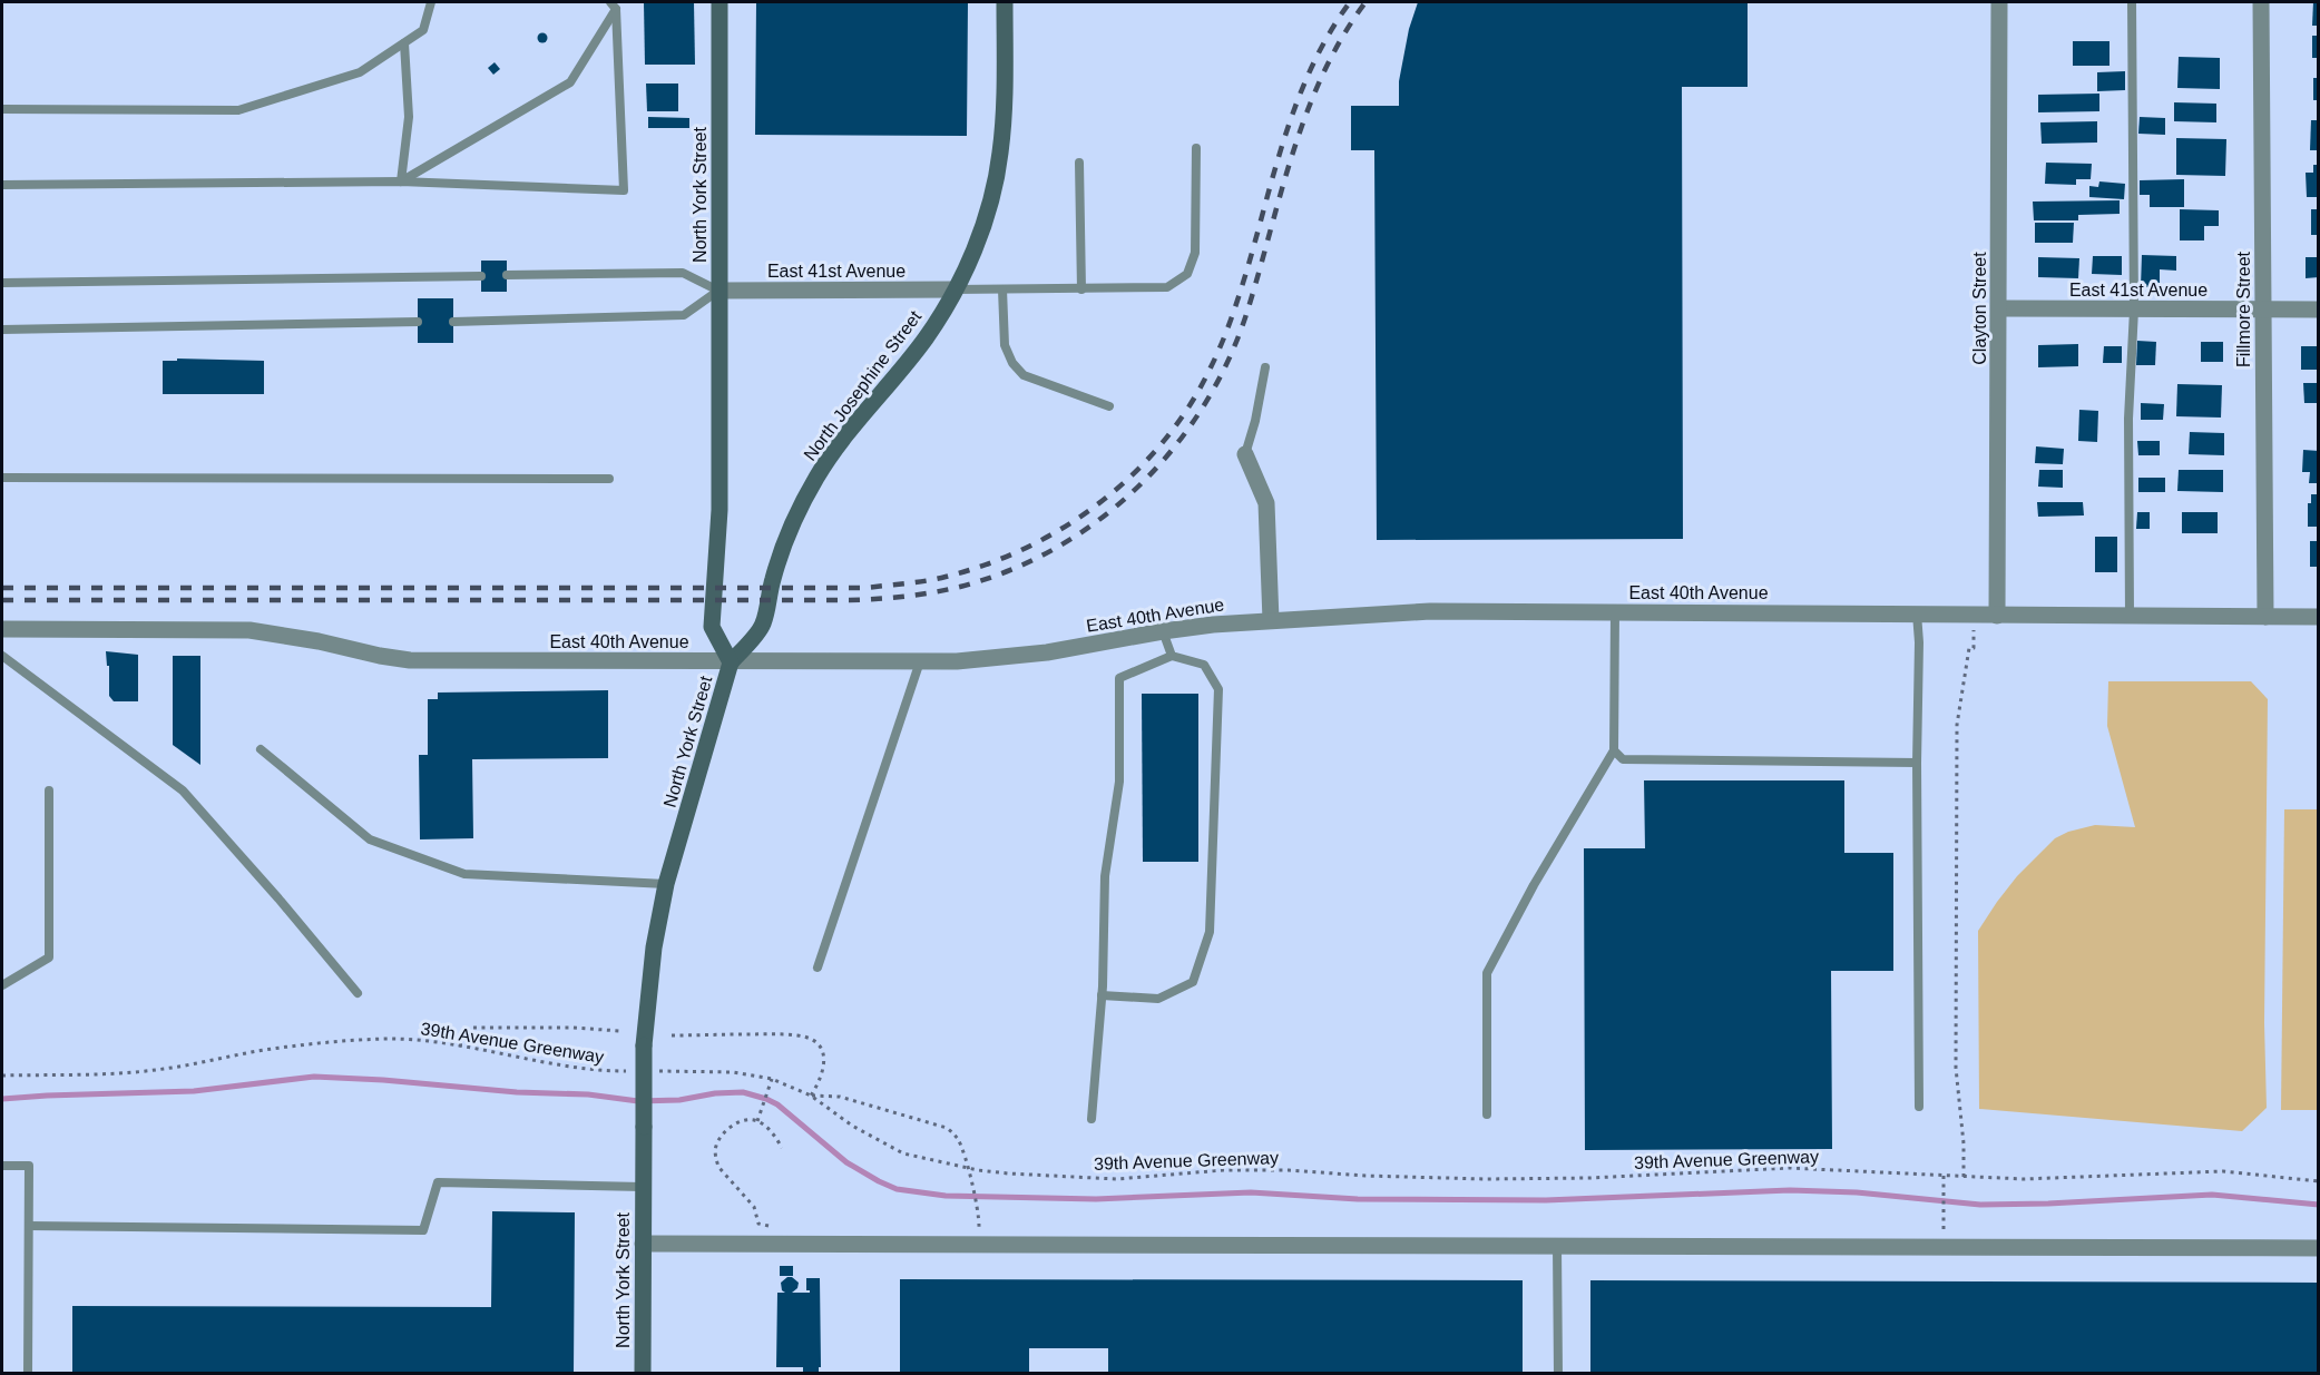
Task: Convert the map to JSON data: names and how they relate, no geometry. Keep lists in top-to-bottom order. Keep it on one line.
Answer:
{"streets":{"main road":["North York Street","North Josephine Street"],"street":["East 41st Avenue","Clayton Street","Fillmore Street","East 40th Avenue"],"path":["39th Avenue Greenway"]},"crossings":[["North York Street","East 41st Avenue"],["North York Street","North Josephine Street"],["North York Street","East 40th Avenue"],["East 41st Avenue","Clayton Street"],["East 41st Avenue","Fillmore Street"],["East 41st Avenue","North Josephine Street"],["Clayton Street","East 40th Avenue"],["Fillmore Street","East 40th Avenue"],["North Josephine Street","East 40th Avenue"]]}
